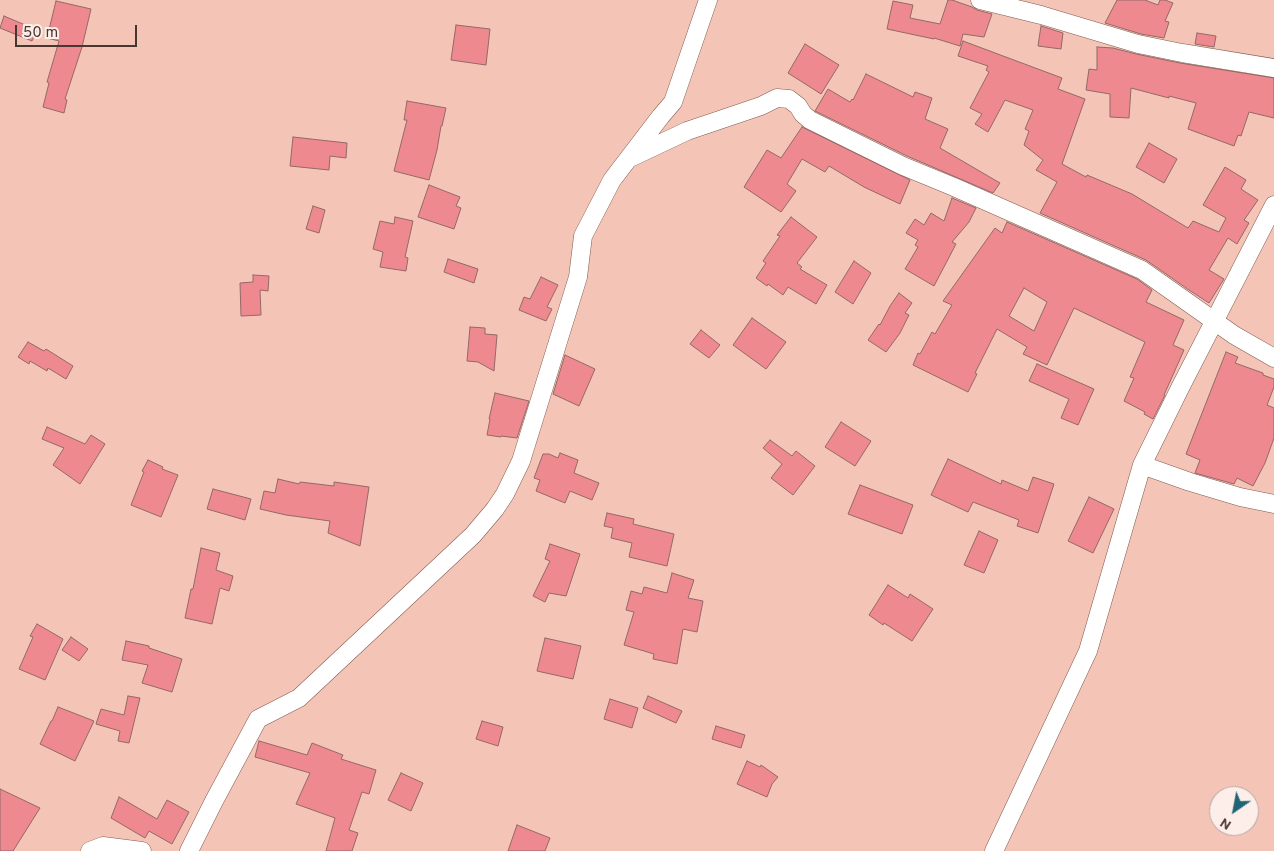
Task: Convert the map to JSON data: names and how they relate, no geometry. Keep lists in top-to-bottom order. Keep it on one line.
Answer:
{"scale_bar":"50 m","north":"bottom left"}
